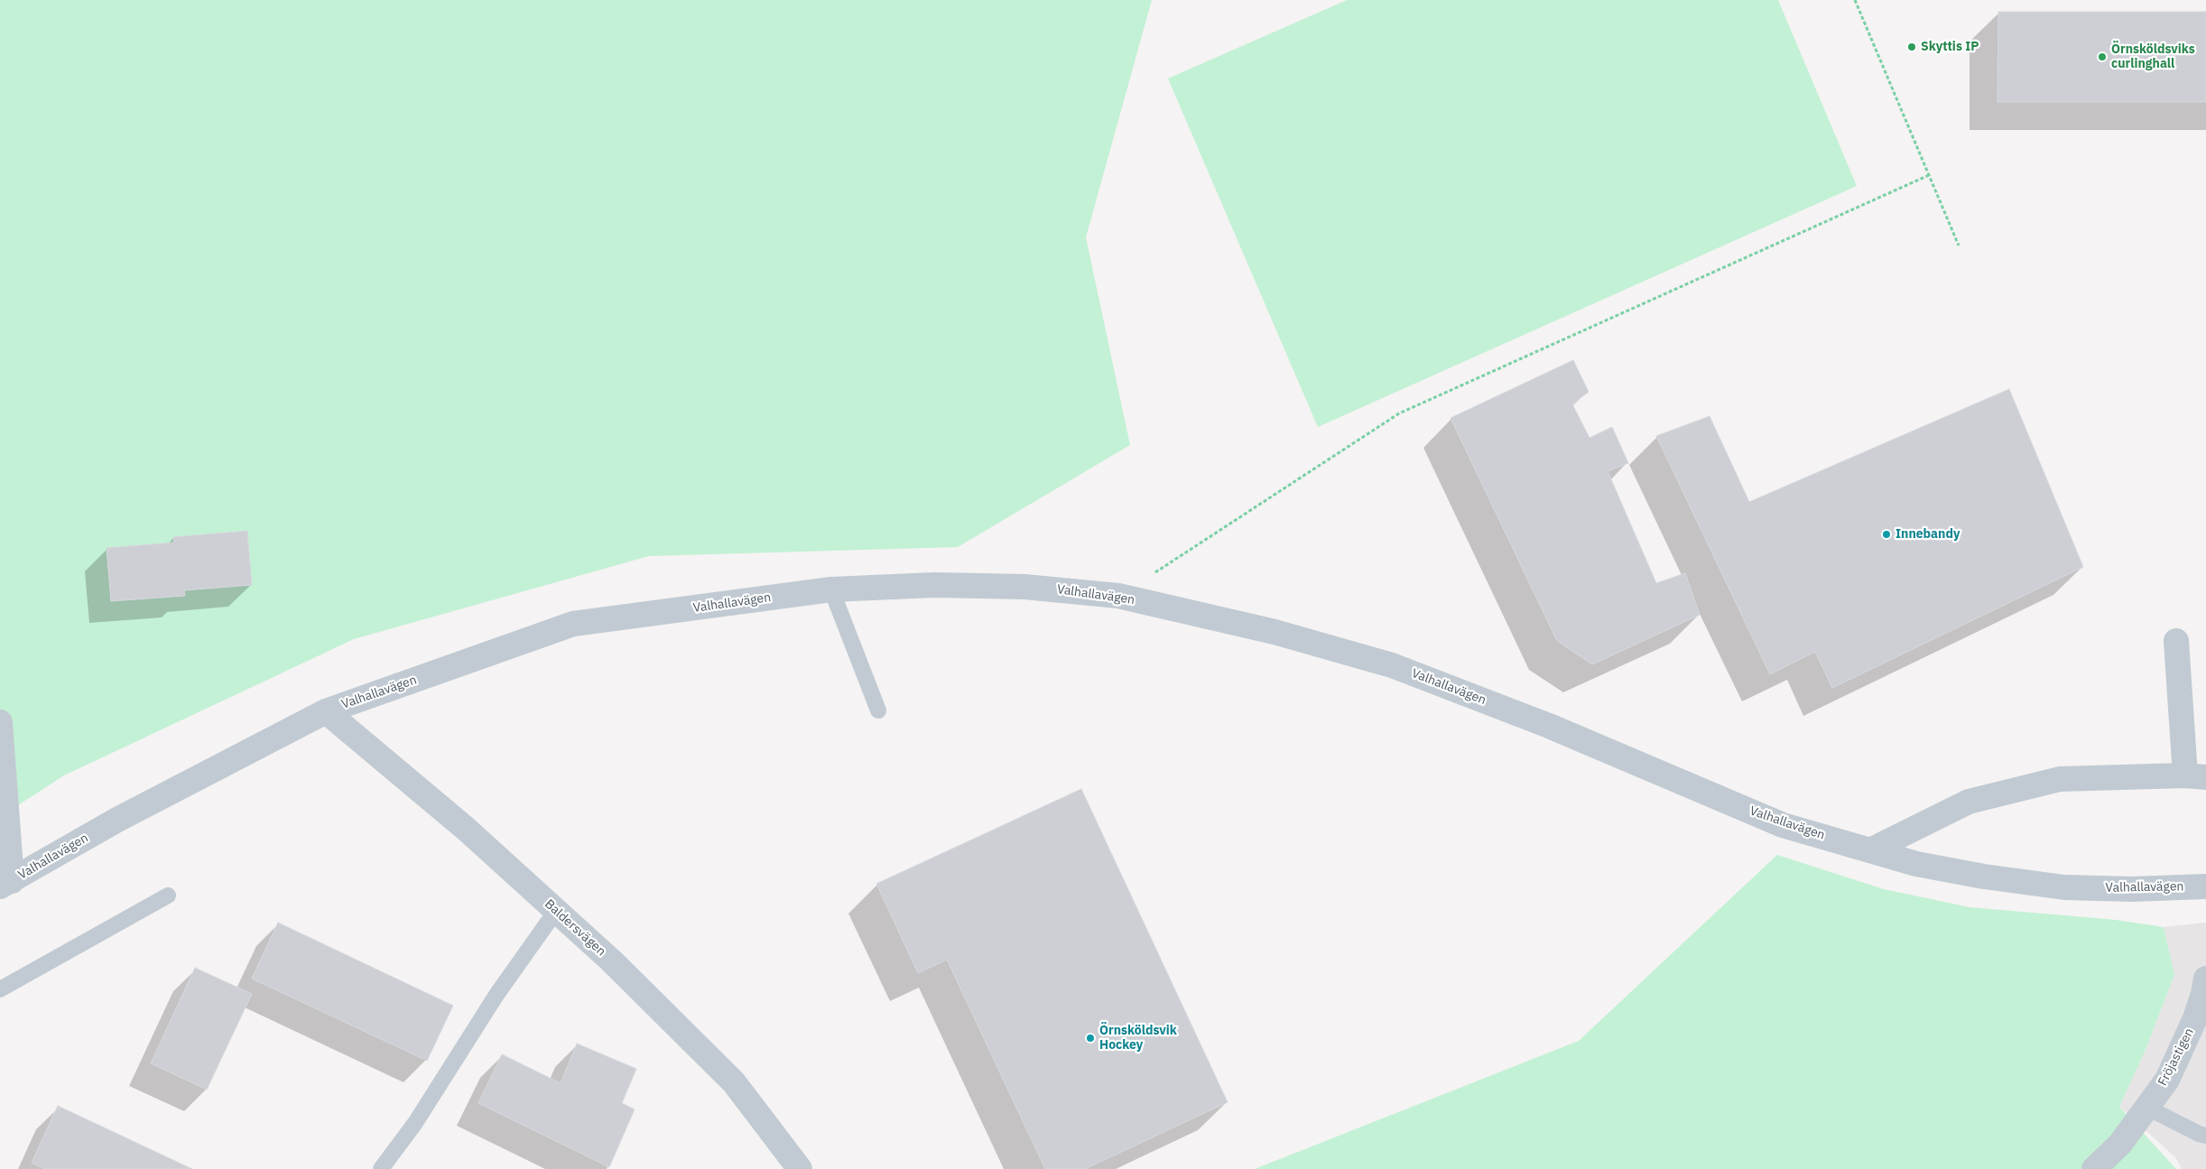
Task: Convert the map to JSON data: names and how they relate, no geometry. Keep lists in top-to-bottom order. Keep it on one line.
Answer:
{"streets":{"street":["Valhallavägen","Baldersvägen","Fröjastigen"]},"crossings":[["Valhallavägen","Baldersvägen"]],"places":["Skyttis IP","Örnsköldsviks curlinghall","Innebandy","Örnsköldsvik Hockey"]}
